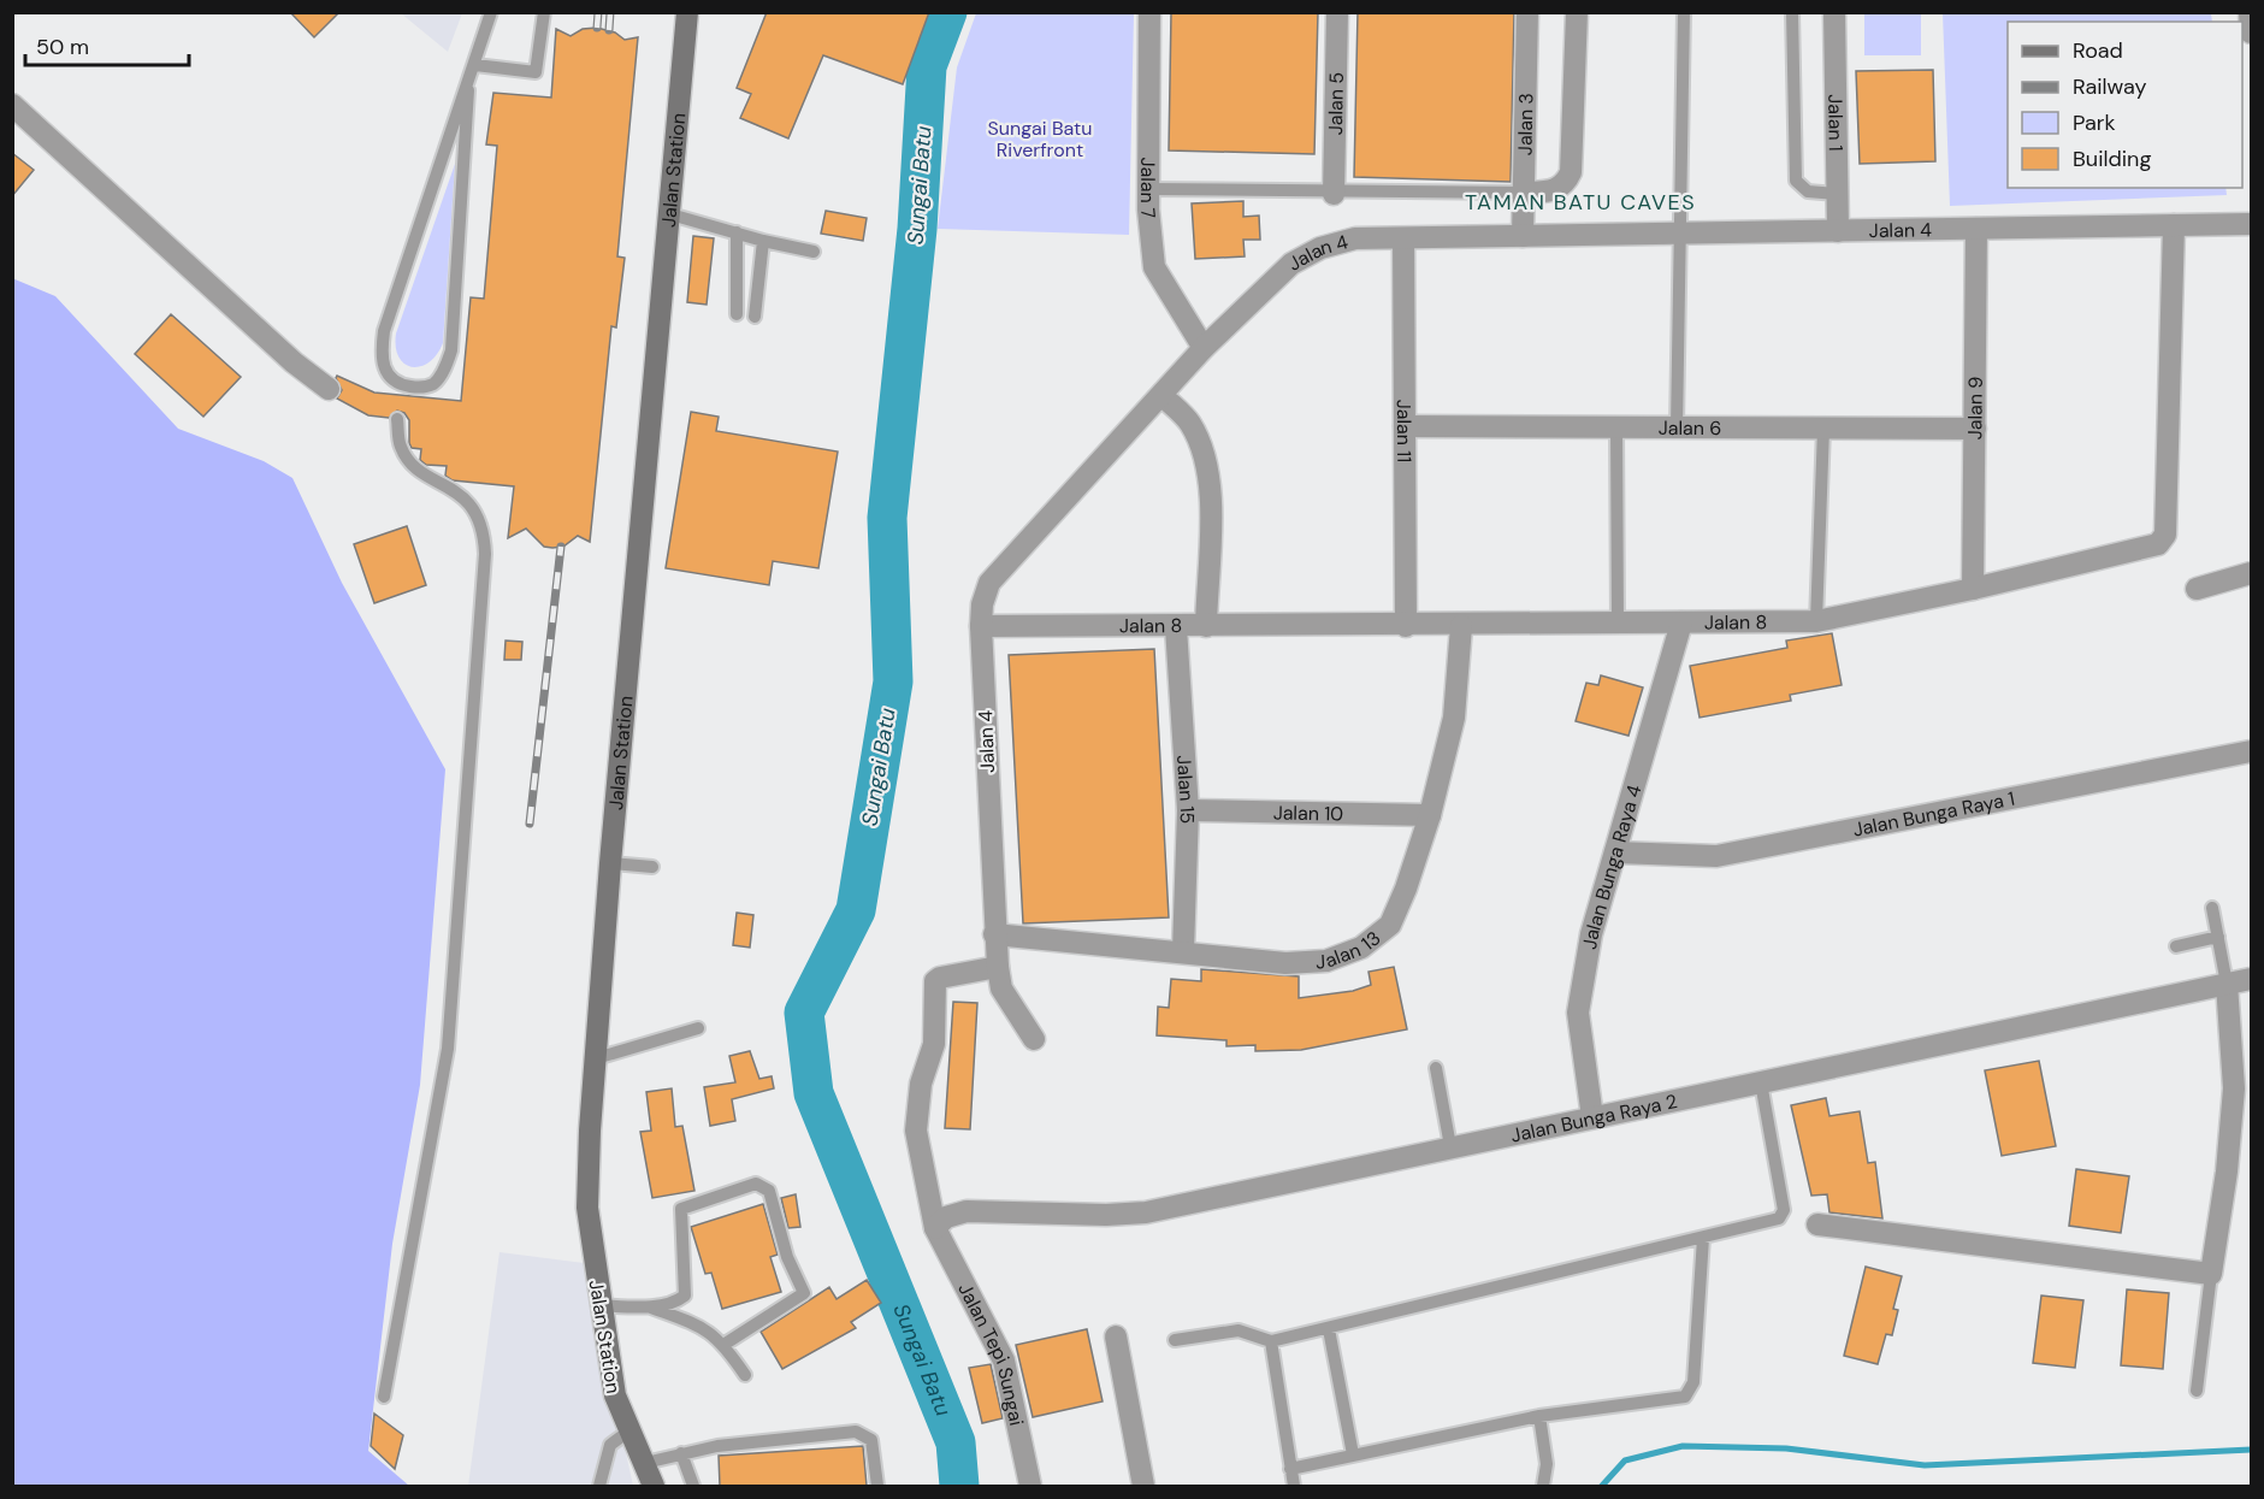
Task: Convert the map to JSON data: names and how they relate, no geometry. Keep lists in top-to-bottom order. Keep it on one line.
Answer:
{"streets":{"street":["Jalan 5","Jalan 1","Jalan 3","Jalan Station","Jalan 7","Jalan 4","Jalan 9","Jalan 6","Jalan 11","Jalan 8","Jalan 15","Jalan 10","Jalan Bunga Raya 1","Jalan Bunga Raya 4","Jalan 13","Jalan Bunga Raya 2","Jalan Tepi Sungai"]},"crossings":[["Jalan 1","Jalan 4"],["Jalan 3","Jalan 4"],["Jalan 7","Jalan 4"],["Jalan 4","Jalan 9"],["Jalan 4","Jalan 11"],["Jalan 4","Jalan 8"],["Jalan 4","Jalan 13"],["Jalan 4","Jalan Tepi Sungai"],["Jalan 9","Jalan 6"],["Jalan 9","Jalan 8"],["Jalan 6","Jalan 11"],["Jalan 11","Jalan 8"],["Jalan 8","Jalan 15"],["Jalan 8","Jalan Bunga Raya 4"],["Jalan 8","Jalan 13"],["Jalan 15","Jalan 10"],["Jalan 15","Jalan 13"],["Jalan 10","Jalan 13"],["Jalan Bunga Raya 1","Jalan Bunga Raya 4"],["Jalan Bunga Raya 4","Jalan Bunga Raya 2"],["Jalan Bunga Raya 2","Jalan Tepi Sungai"]],"districts":["TAMAN BATU CAVES"],"water":["Sungai Batu"],"parks":["Sungai Batu Riverfront"],"legend":["Road","Railway","Park","Building"],"scale_bar":"50 m"}
